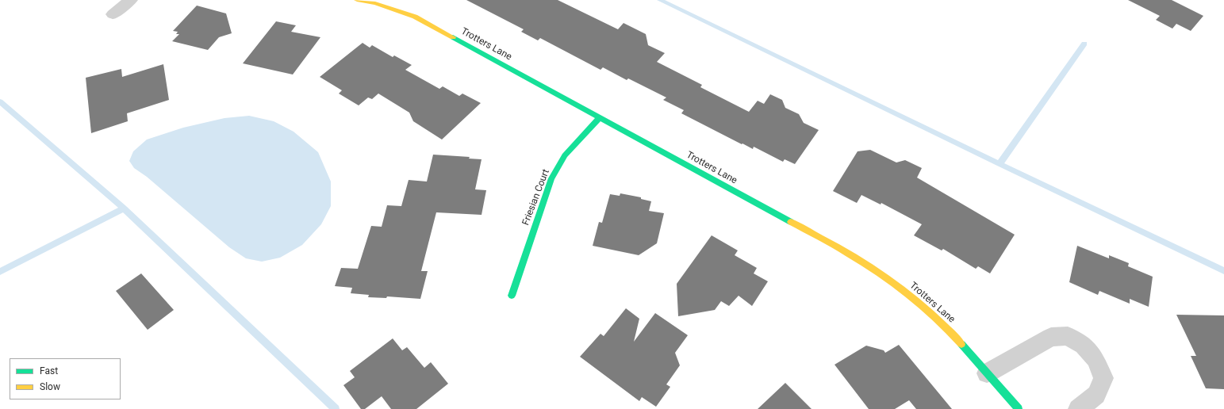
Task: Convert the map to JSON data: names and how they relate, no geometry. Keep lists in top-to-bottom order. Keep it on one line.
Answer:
{"streets":{"street":["Trotters Lane","Friesian Court"]},"crossings":[["Trotters Lane","Friesian Court"]],"legend":["Fast","Slow"]}
